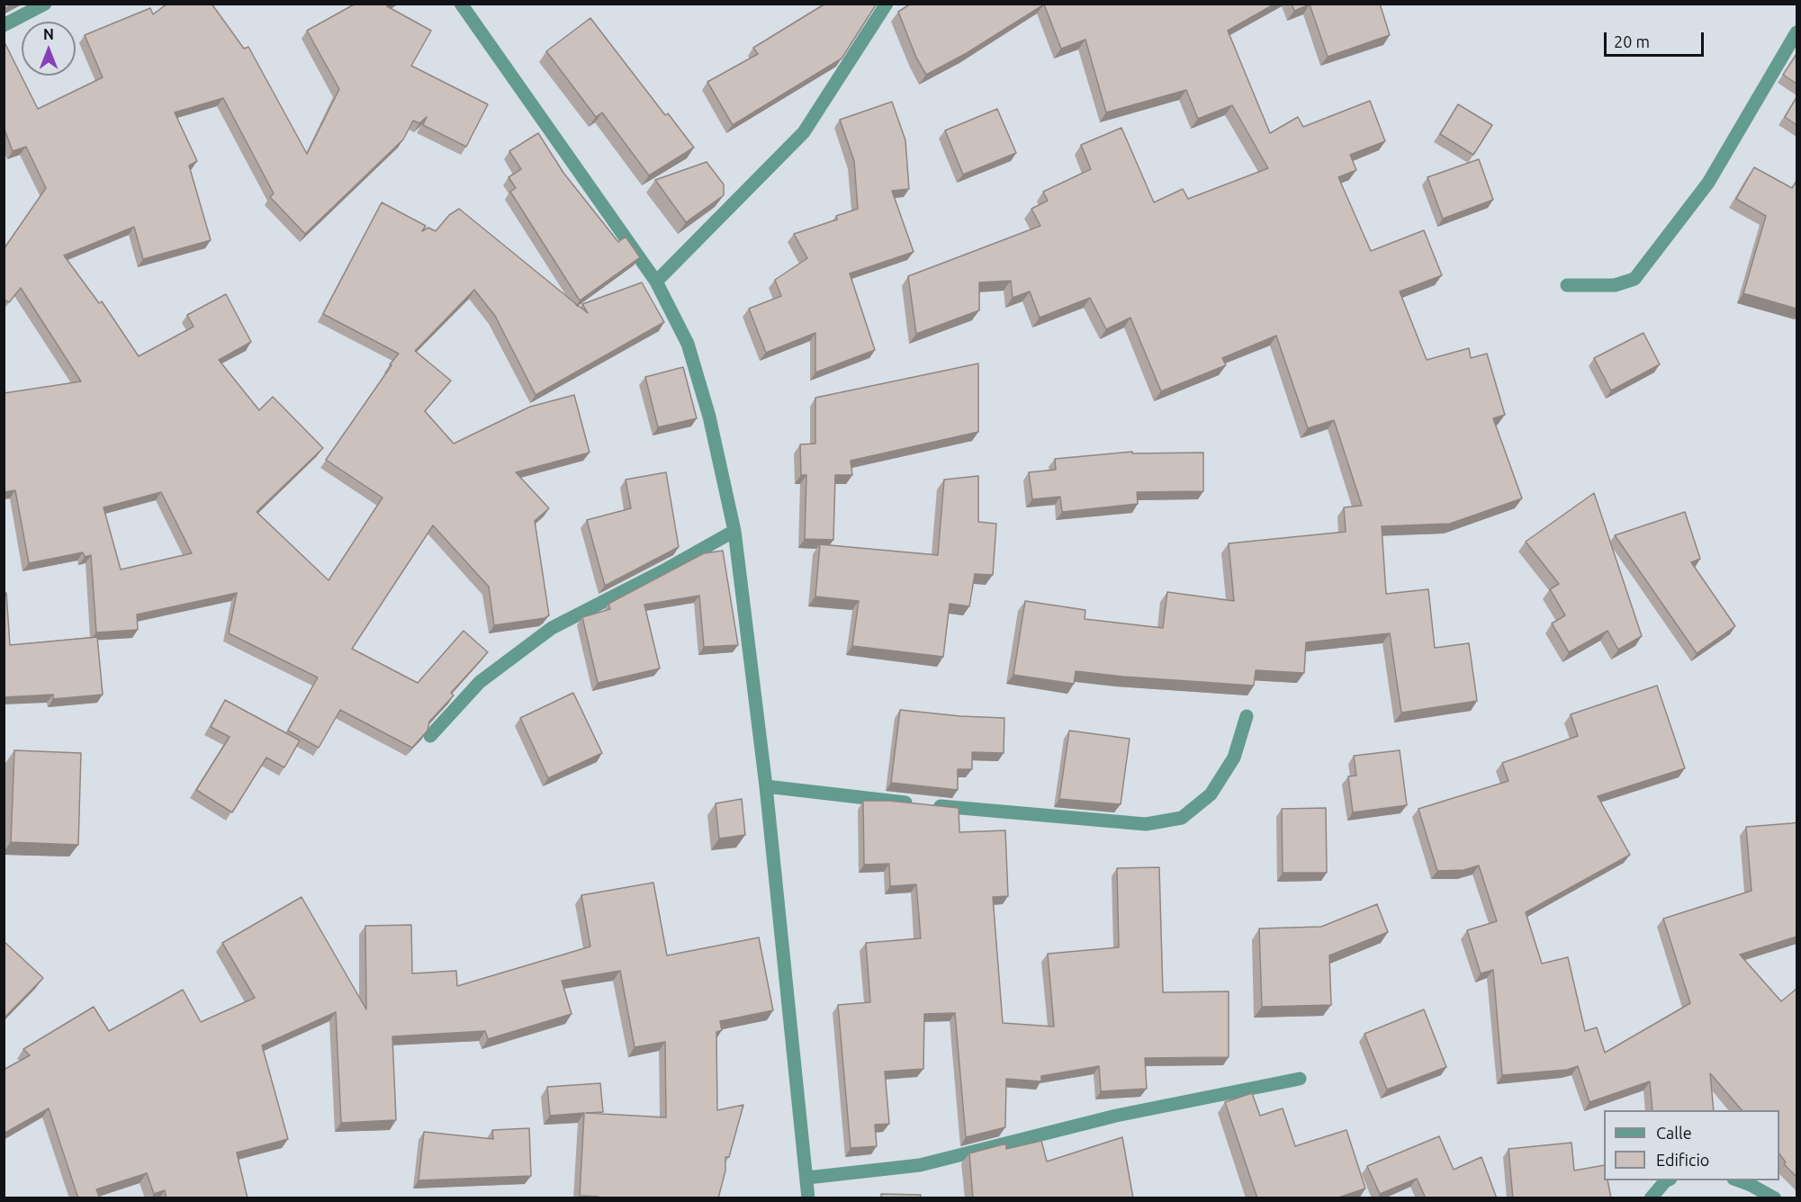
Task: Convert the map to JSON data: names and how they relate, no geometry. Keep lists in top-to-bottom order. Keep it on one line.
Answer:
{"legend":["Calle","Edificio"],"scale_bar":"20 m","north":"top"}
